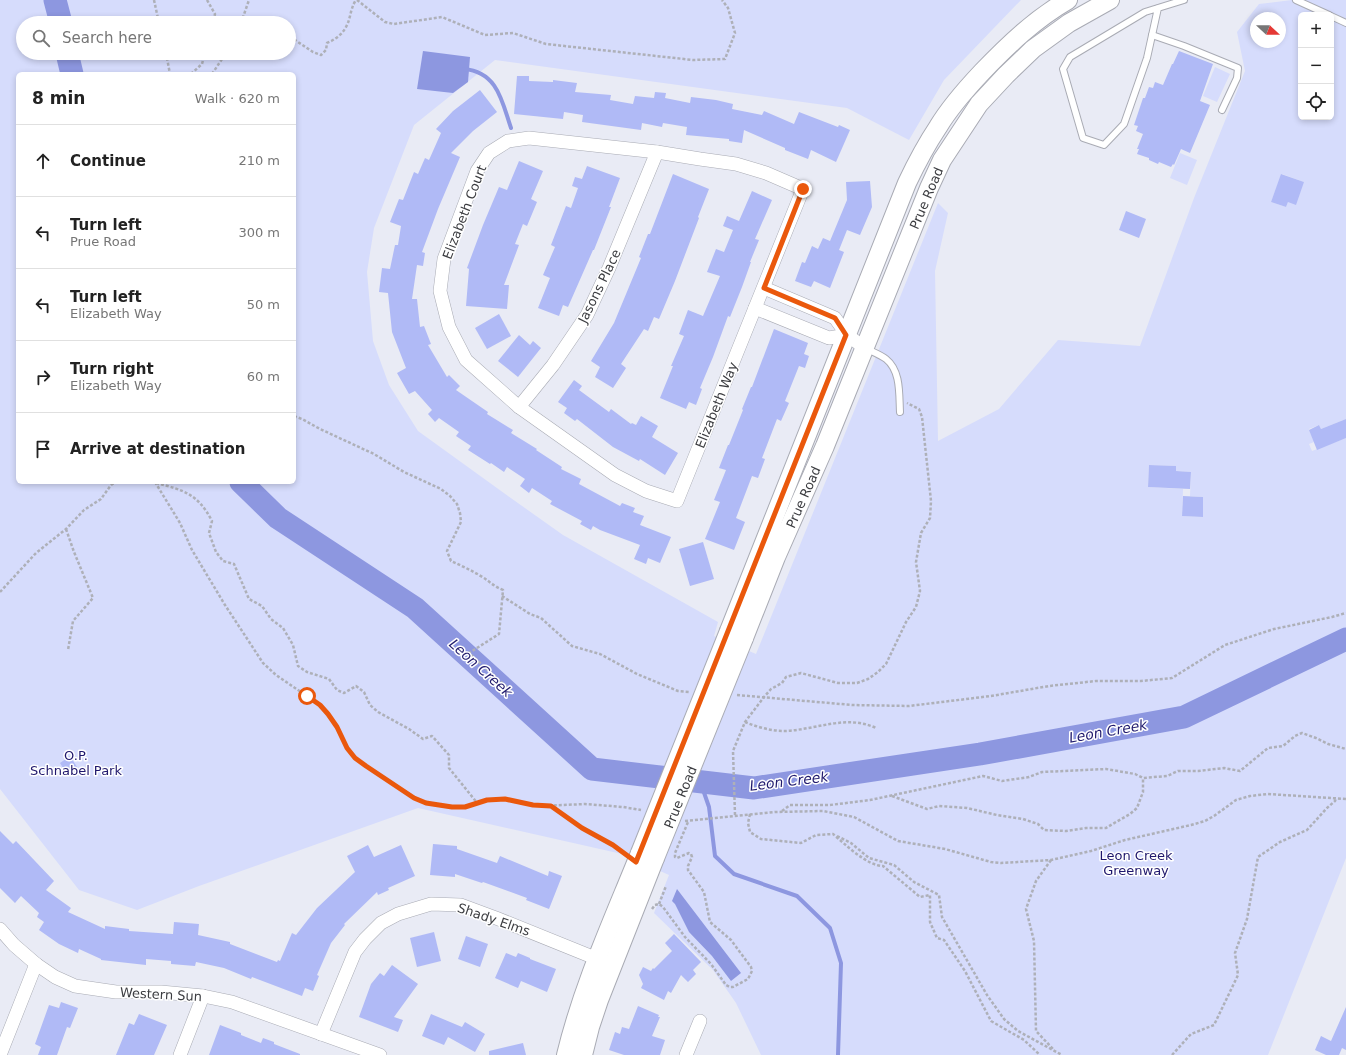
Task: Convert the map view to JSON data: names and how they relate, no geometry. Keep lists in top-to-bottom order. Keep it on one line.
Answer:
{"streets":{"main road":["Prue Road"],"street":["Elizabeth Court","Jasons Place","Elizabeth Way","Shady Elms","Western Sun"]},"crossings":[["Prue Road","Shady Elms"],["Elizabeth Court","Jasons Place"],["Elizabeth Court","Elizabeth Way"],["Shady Elms","Western Sun"]],"water":["Leon Creek"],"parks":["O.P. Schnabel Park","Leon Creek Greenway"],"north":"right","page":{"map_buttons":["+","−"],"search":"Search here","heading":["8 min","Walk · 620 m"],"list":[["Continue","210 m"],["Turn left","Prue Road","300 m"],["Turn left","Elizabeth Way","50 m"],["Turn right","Elizabeth Way","60 m"],"Arrive at destination"]}}
